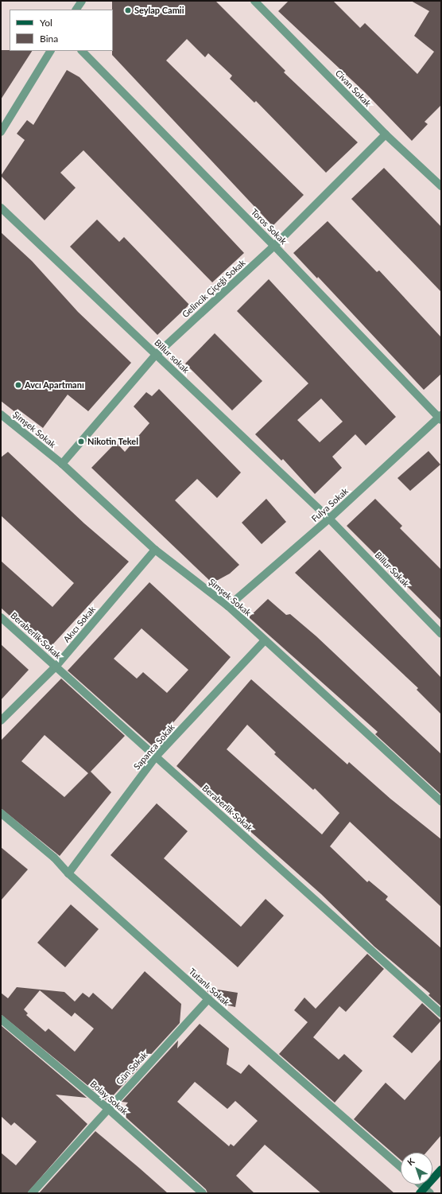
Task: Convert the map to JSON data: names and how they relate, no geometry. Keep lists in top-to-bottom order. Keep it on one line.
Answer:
{"streets":{"street":["Civan Sokak","Toros Sokak","Gelincik Çiçeği Sokak","Billur sokak","Şimşek Sokak","Fulya Sokak","Billur Sokak","Akıcı Sokak","Beraberlik Sokak","Sapanca Sokak","Tutanlı Sokak","Gün Sokak","Bolay Sokak"]},"crossings":[["Civan Sokak","Gelincik Çiçeği Sokak"],["Toros Sokak","Gelincik Çiçeği Sokak"],["Toros Sokak","Fulya Sokak"],["Gelincik Çiçeği Sokak","Billur sokak"],["Gelincik Çiçeği Sokak","Şimşek Sokak"],["Billur sokak","Fulya Sokak"],["Billur sokak","Billur Sokak"],["Şimşek Sokak","Fulya Sokak"],["Şimşek Sokak","Akıcı Sokak"],["Şimşek Sokak","Sapanca Sokak"],["Fulya Sokak","Billur Sokak"],["Akıcı Sokak","Beraberlik Sokak"],["Beraberlik Sokak","Sapanca Sokak"],["Sapanca Sokak","Tutanlı Sokak"],["Tutanlı Sokak","Gün Sokak"],["Gün Sokak","Bolay Sokak"]],"places":["Seylap Camii","Avcı Apartmanı","Nikotin Tekel"],"legend":["Yol","Bina"],"north":"top left"}
